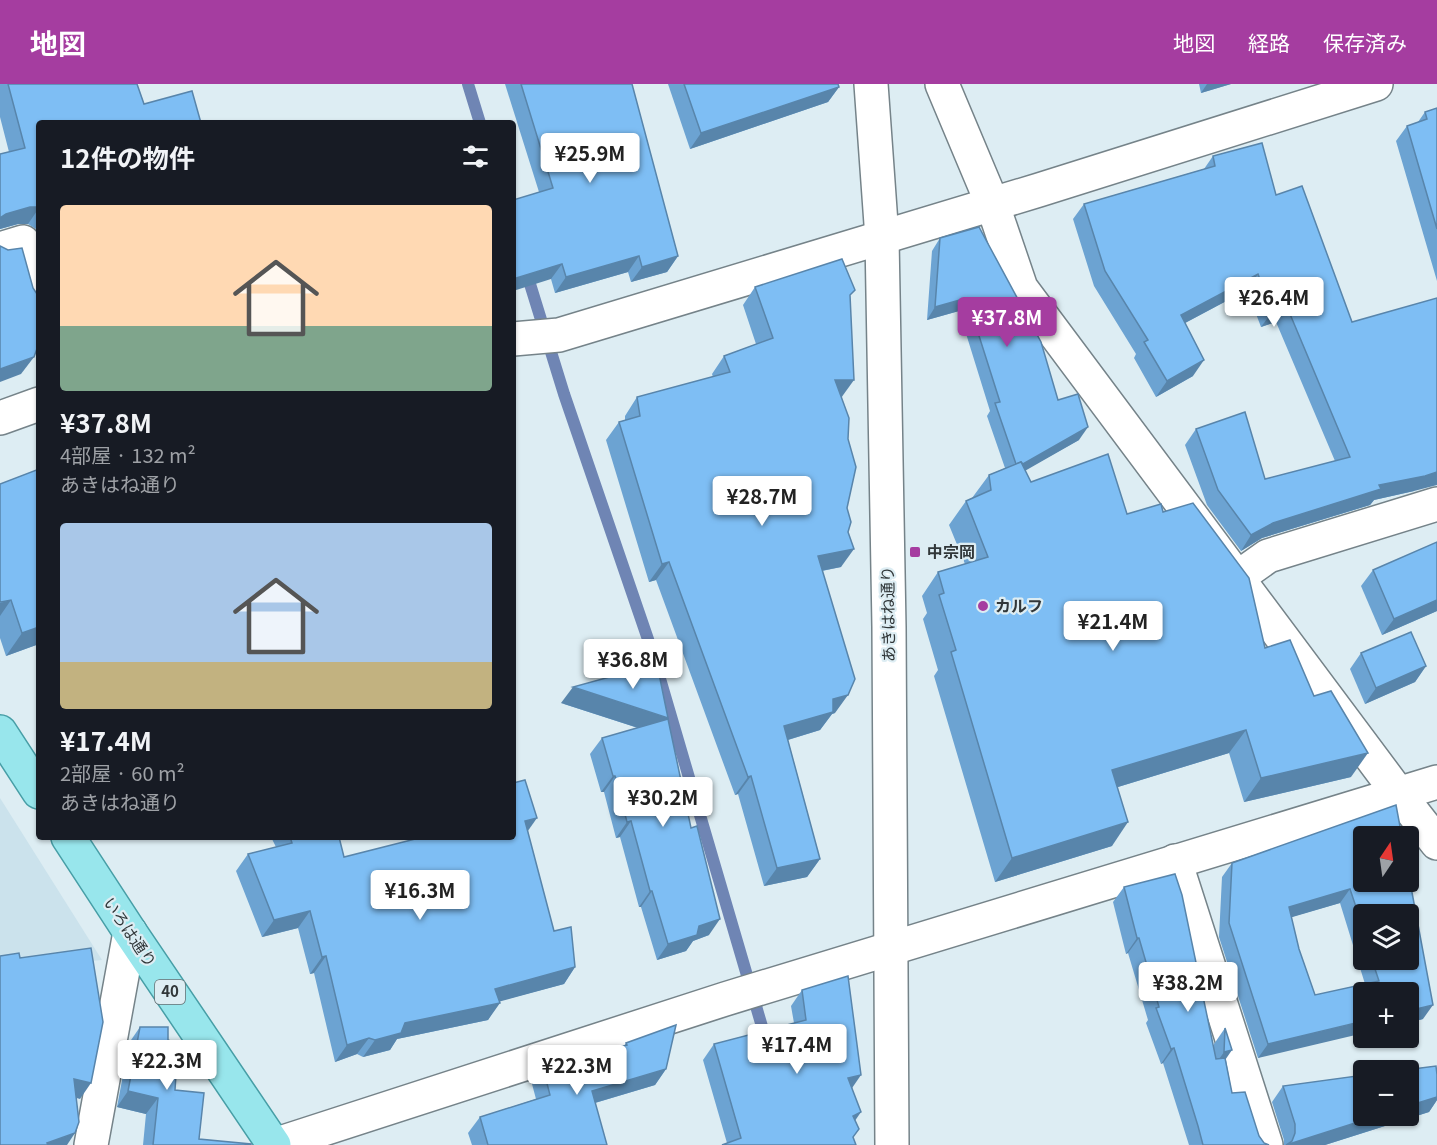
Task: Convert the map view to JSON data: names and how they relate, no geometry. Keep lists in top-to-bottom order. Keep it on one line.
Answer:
{"streets":{"main road":["いろは通り","40"],"street":["あきはね通り"]},"places":{"transit":["中宗岡"],"other":["カルフ"]},"north":"top","page":{"header":"地図","nav":["地図","経路","保存済み"],"heading":"12件の物件","price":["¥25.9M","¥26.4M","¥37.8M","¥28.7M","¥21.4M","¥36.8M","¥30.2M","¥16.3M","¥38.2M","¥17.4M","¥22.3M","¥22.3M"],"list":[{"name":"¥37.8M","note":"4部屋 · 132 m² · あきはね通り"},{"name":"¥17.4M","note":"2部屋 · 60 m² · あきはね通り"}],"map_buttons":["+","−"]}}
